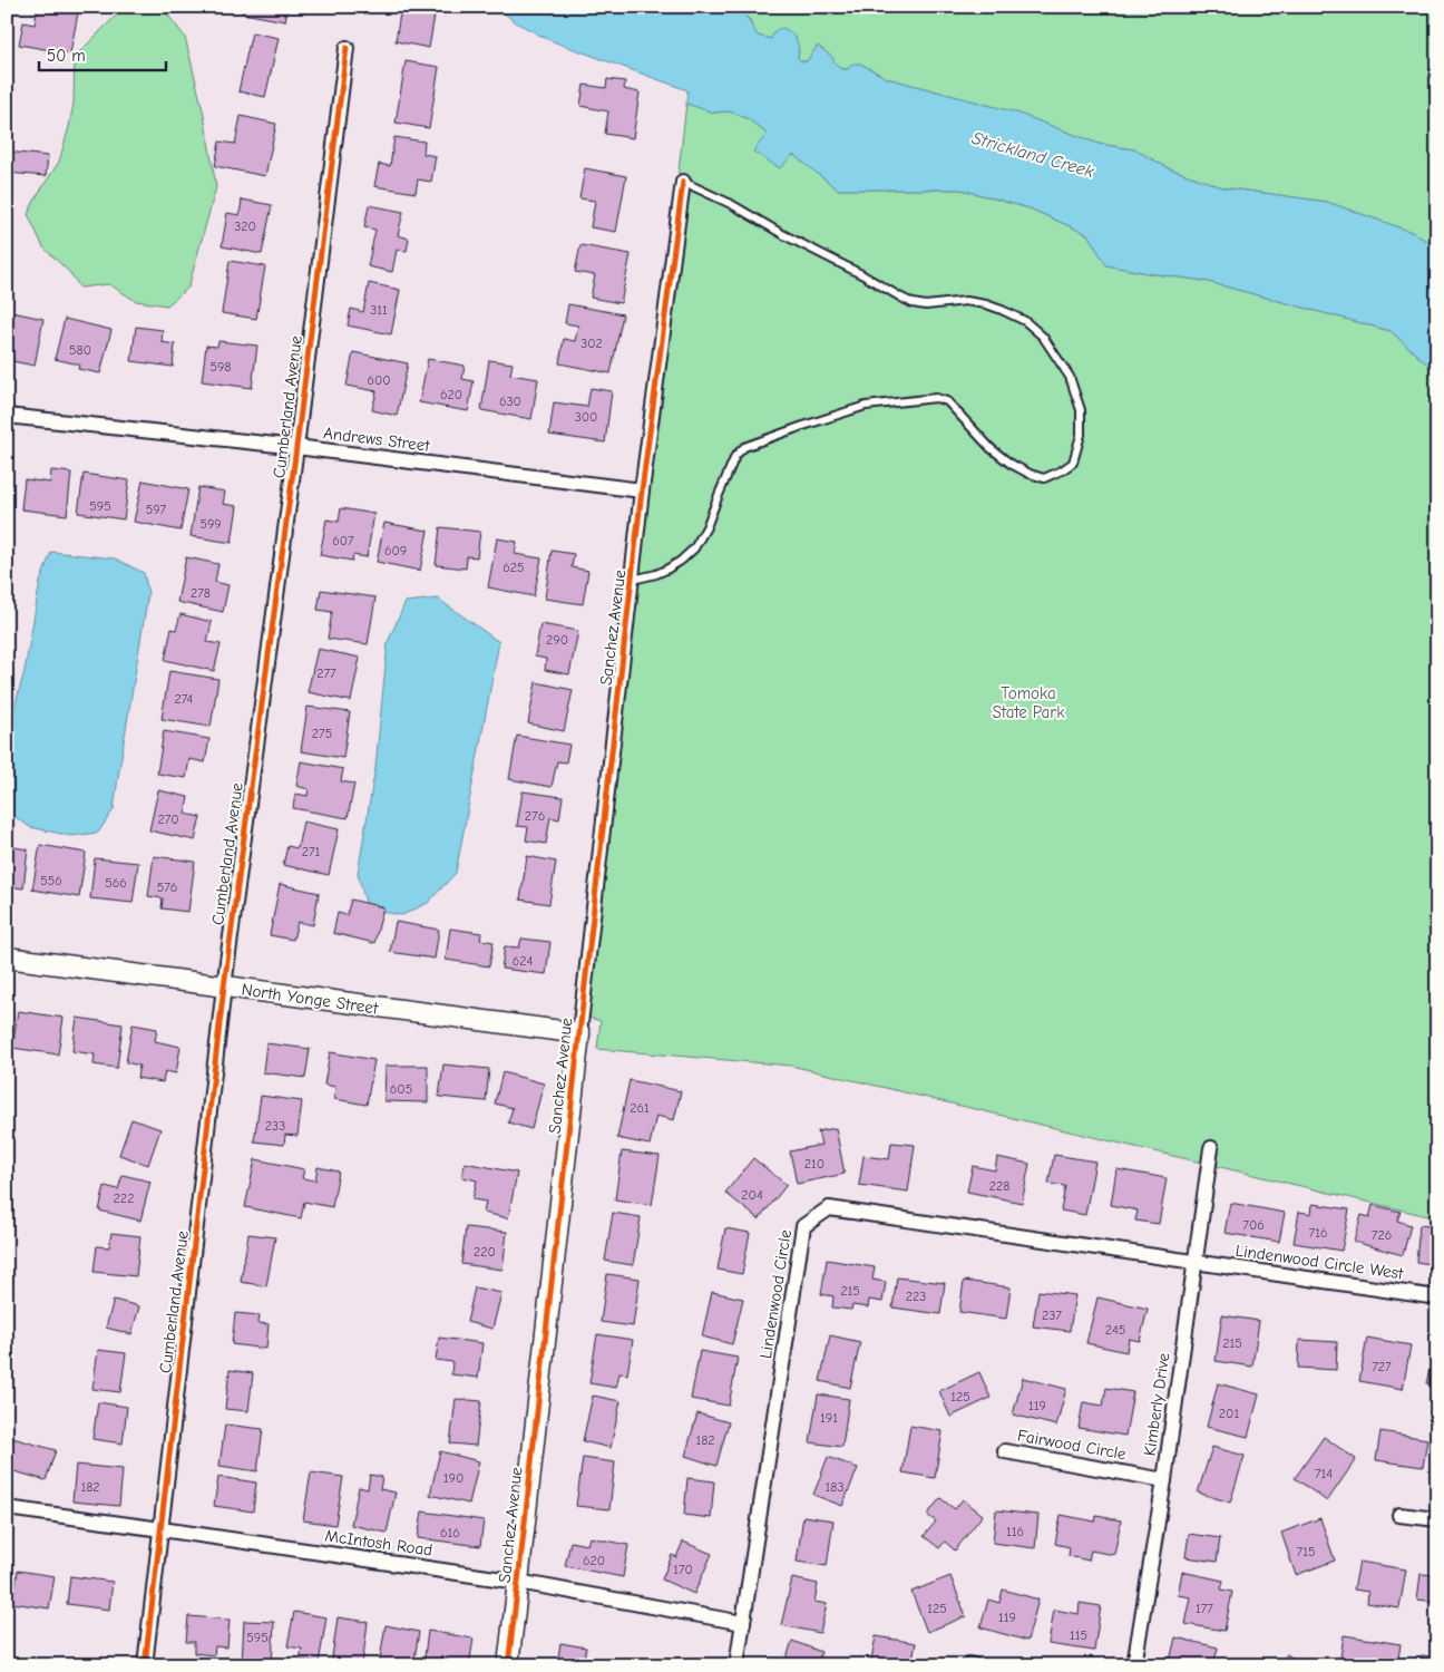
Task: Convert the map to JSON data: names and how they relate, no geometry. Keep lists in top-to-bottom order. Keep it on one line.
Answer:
{"streets":{"street":["Cumberland Avenue","Andrews Street","Sanchez Avenue","North Yonge Street","Lindenwood Circle West","Lindenwood Circle","Kimberly Drive","Fairwood Circle","McIntosh Road"]},"crossings":[["Cumberland Avenue","Andrews Street"],["Cumberland Avenue","North Yonge Street"],["Cumberland Avenue","McIntosh Road"],["Andrews Street","Sanchez Avenue"],["Sanchez Avenue","North Yonge Street"],["Sanchez Avenue","McIntosh Road"],["Lindenwood Circle West","Lindenwood Circle"],["Lindenwood Circle West","Kimberly Drive"],["Lindenwood Circle","Kimberly Drive"],["Lindenwood Circle","McIntosh Road"],["Kimberly Drive","Fairwood Circle"]],"water":["Strickland Creek"],"parks":["Tomoka State Park"],"house_numbers":["320","311","302","580","598","600","620","630","300","595","597","599","607","609","625","278","290","277","274","275","276","270","271","556","566","576","624","605","261","233","210","228","204","222","706","716","726","220","215","223","237","245","215","727","125","119","201","191","182","714","190","182","183","116","616","715","620","170","125","177","119","115","595"],"scale_bar":"50 m"}
